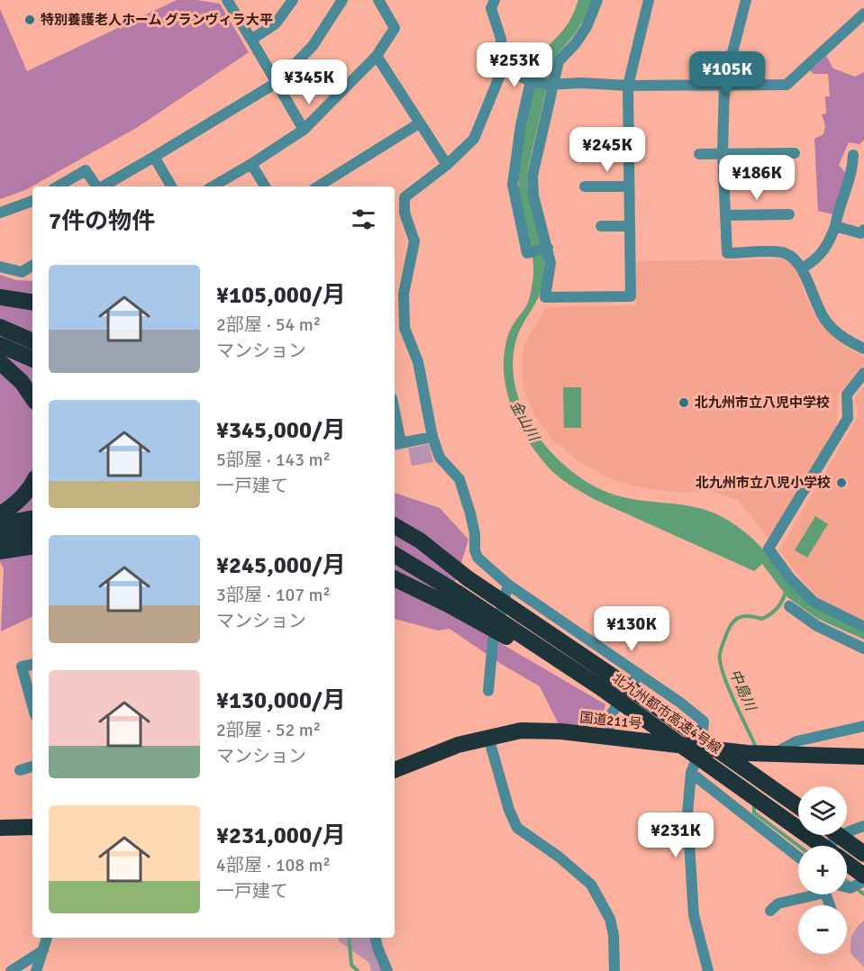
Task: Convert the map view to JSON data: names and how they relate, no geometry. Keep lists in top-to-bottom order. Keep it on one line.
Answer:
{"streets":{"highway":["北九州都市高速4号線","国道211号"]},"water":["金山川","中島川"],"places":["特別養護老人ホーム グランヴィラ大平","北九州市立八児中学校","北九州市立八児小学校"],"page":{"price":["¥253K","¥105K","¥345K","¥245K","¥186K","¥130K","¥231K"],"heading":"7件の物件","list":[{"name":"¥105,000/月","note":"2部屋 · 54 m² · マンション"},{"name":"¥345,000/月","note":"5部屋 · 143 m² · 一戸建て"},{"name":"¥245,000/月","note":"3部屋 · 107 m² · マンション"},{"name":"¥130,000/月","note":"2部屋 · 52 m² · マンション"},{"name":"¥231,000/月","note":"4部屋 · 108 m² · 一戸建て"}],"map_buttons":["+","−"]}}
